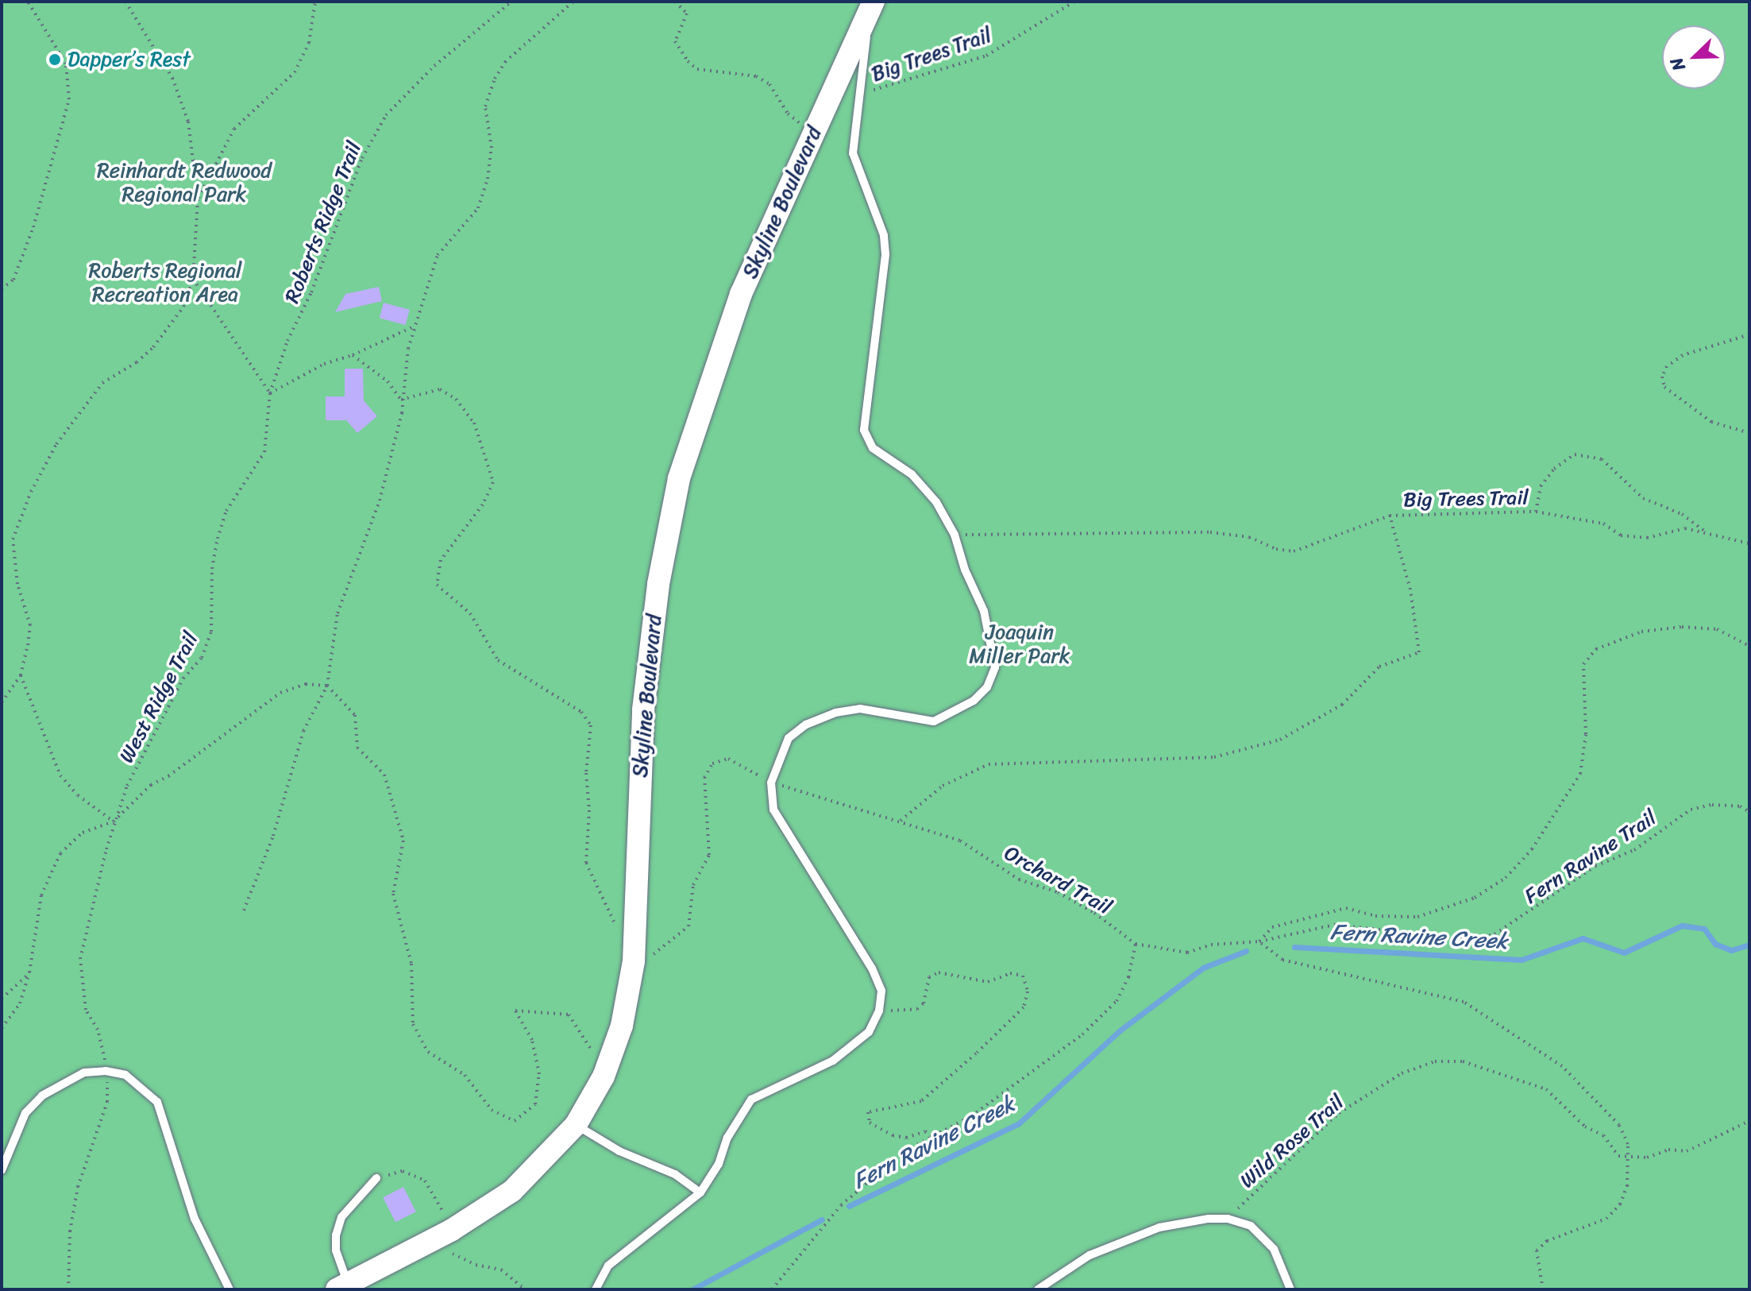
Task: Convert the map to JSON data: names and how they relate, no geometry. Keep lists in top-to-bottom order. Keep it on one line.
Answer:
{"streets":{"main road":["Skyline Boulevard"],"path":["Big Trees Trail","Roberts Ridge Trail","West Ridge Trail","Fern Ravine Trail","Orchard Trail","Wild Rose Trail"]},"crossings":[["Skyline Boulevard","Orchard Trail"],["Roberts Ridge Trail","West Ridge Trail"],["Fern Ravine Trail","Orchard Trail"]],"water":["Fern Ravine Creek"],"parks":["Reinhardt Redwood Regional Park","Roberts Regional Recreation Area","Joaquin Miller Park"],"places":["Dapper’s Rest"],"north":"bottom left"}
